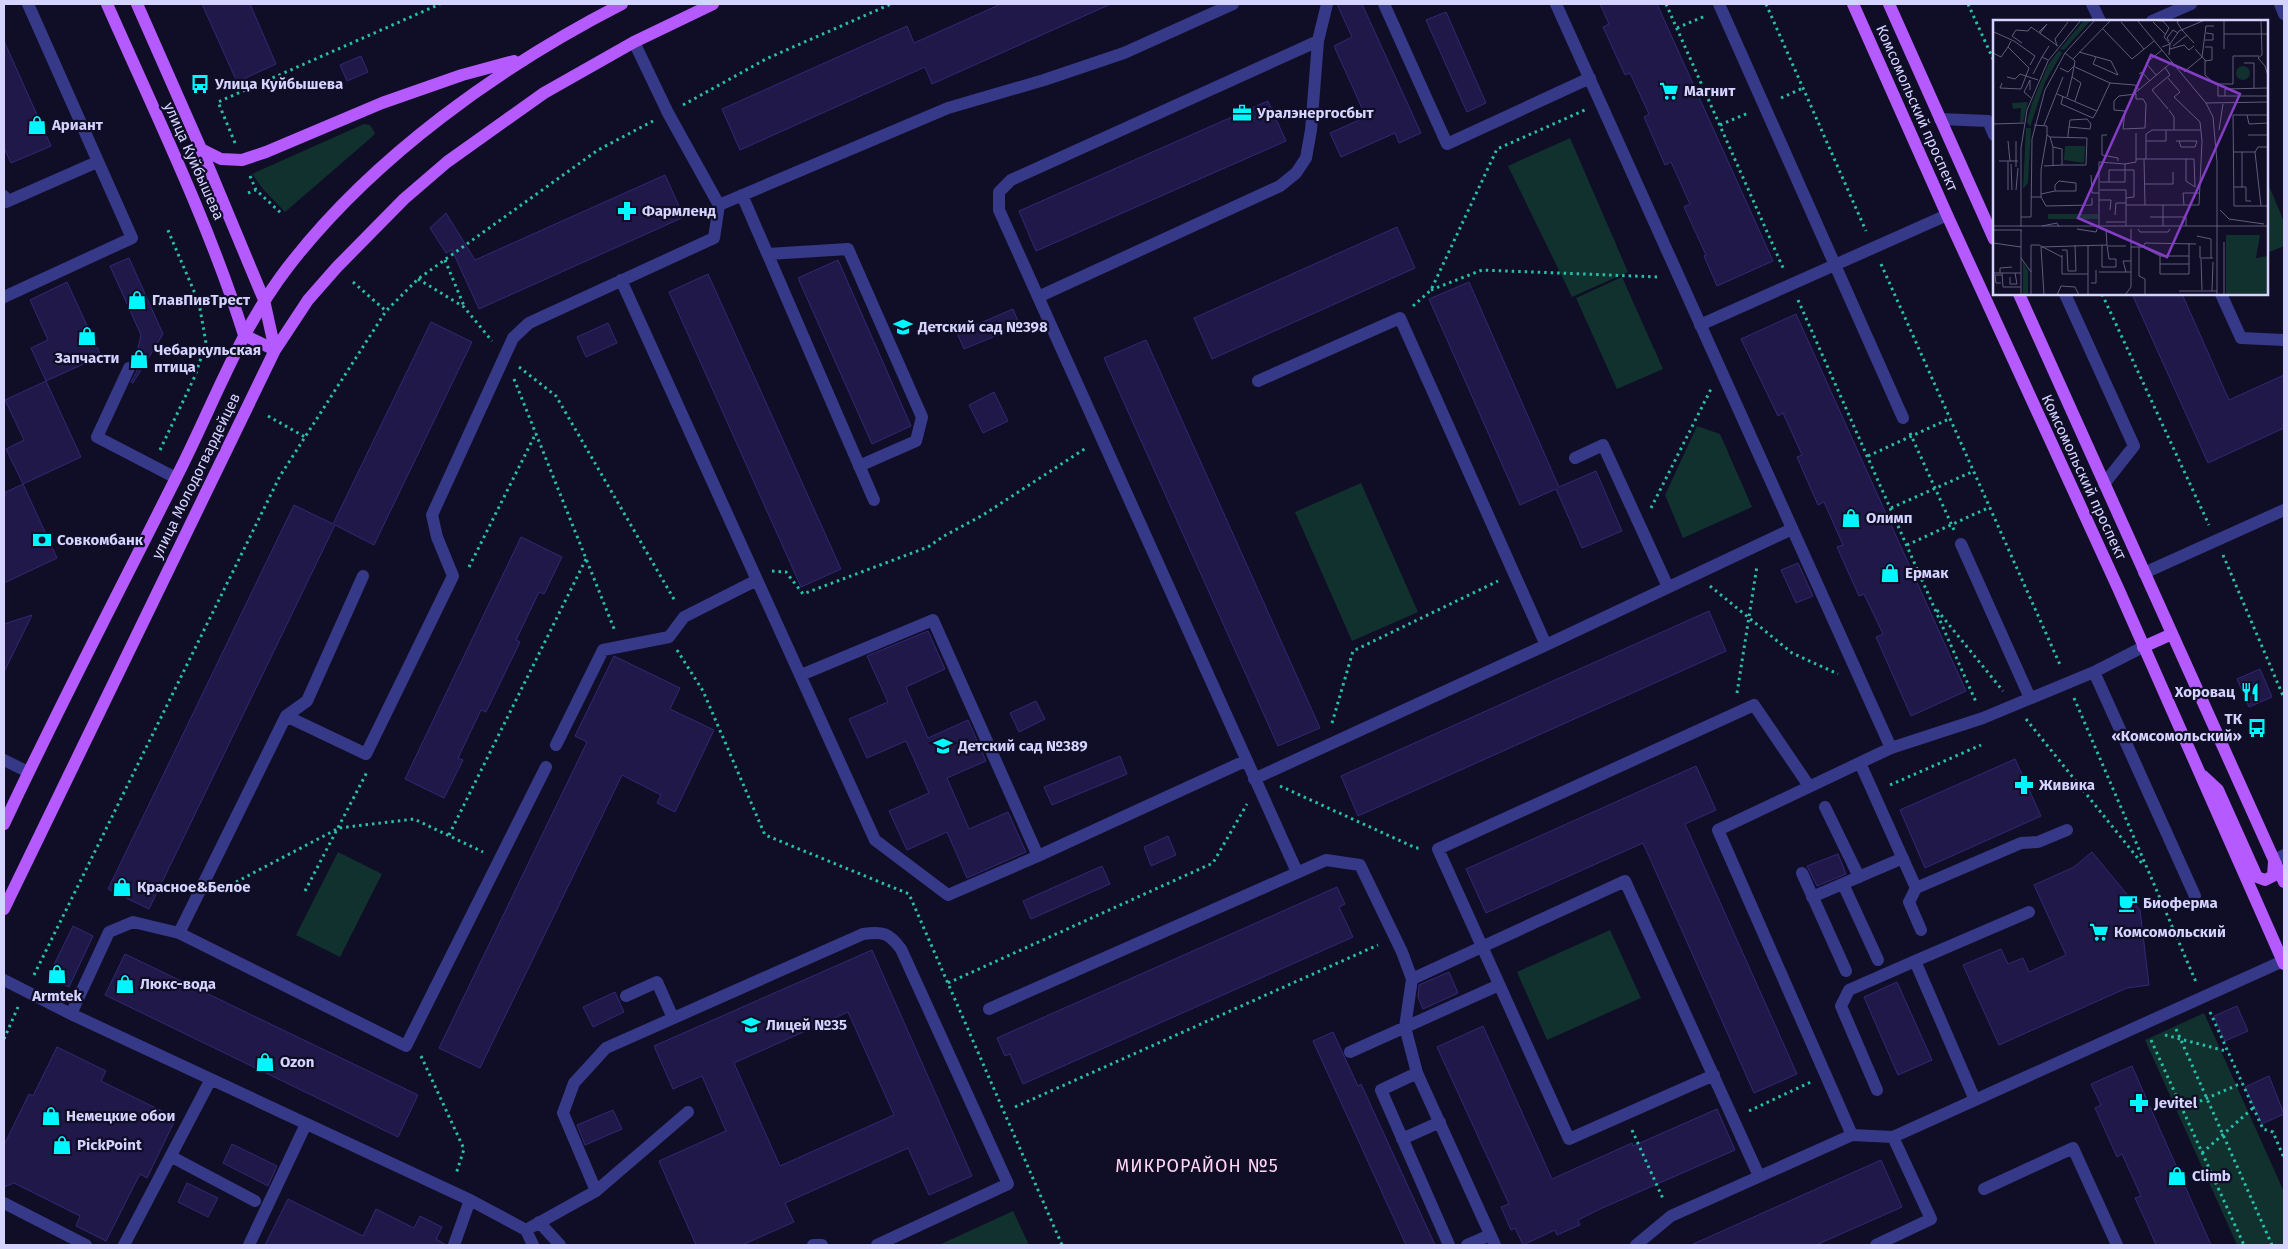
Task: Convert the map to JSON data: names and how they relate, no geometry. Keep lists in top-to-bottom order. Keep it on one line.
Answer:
{"streets":{"main road":["Комсомольский проспект","улица Куйбышева","улица Молодогвардейцев"]},"crossings":[["улица Куйбышева","улица Молодогвардейцев"]],"districts":["МИКРОРАЙОН №5"],"places":{"bus stop":["Улица Куйбышева","ТК «Комсомольский»"],"supermarket":["Магнит","Комсомольский"],"office":["Уралэнергосбыт"],"shop":["Ариант","ГлавПивТрест","Запчасти","Чебаркульская птица","Олимп","Ермак","Красное&Белое","Armtek","Люкс-вода","Ozon","Немецкие обои","PickPoint","Climb"],"pharmacy":["Фармленд","Живика","Jevitel"],"school or university":["Детский сад №398","Детский сад №389","Лицей №35"],"bank":["Совкомбанк"],"restaurant":["Хоровац"],"cafe":["Биоферма"]}}
